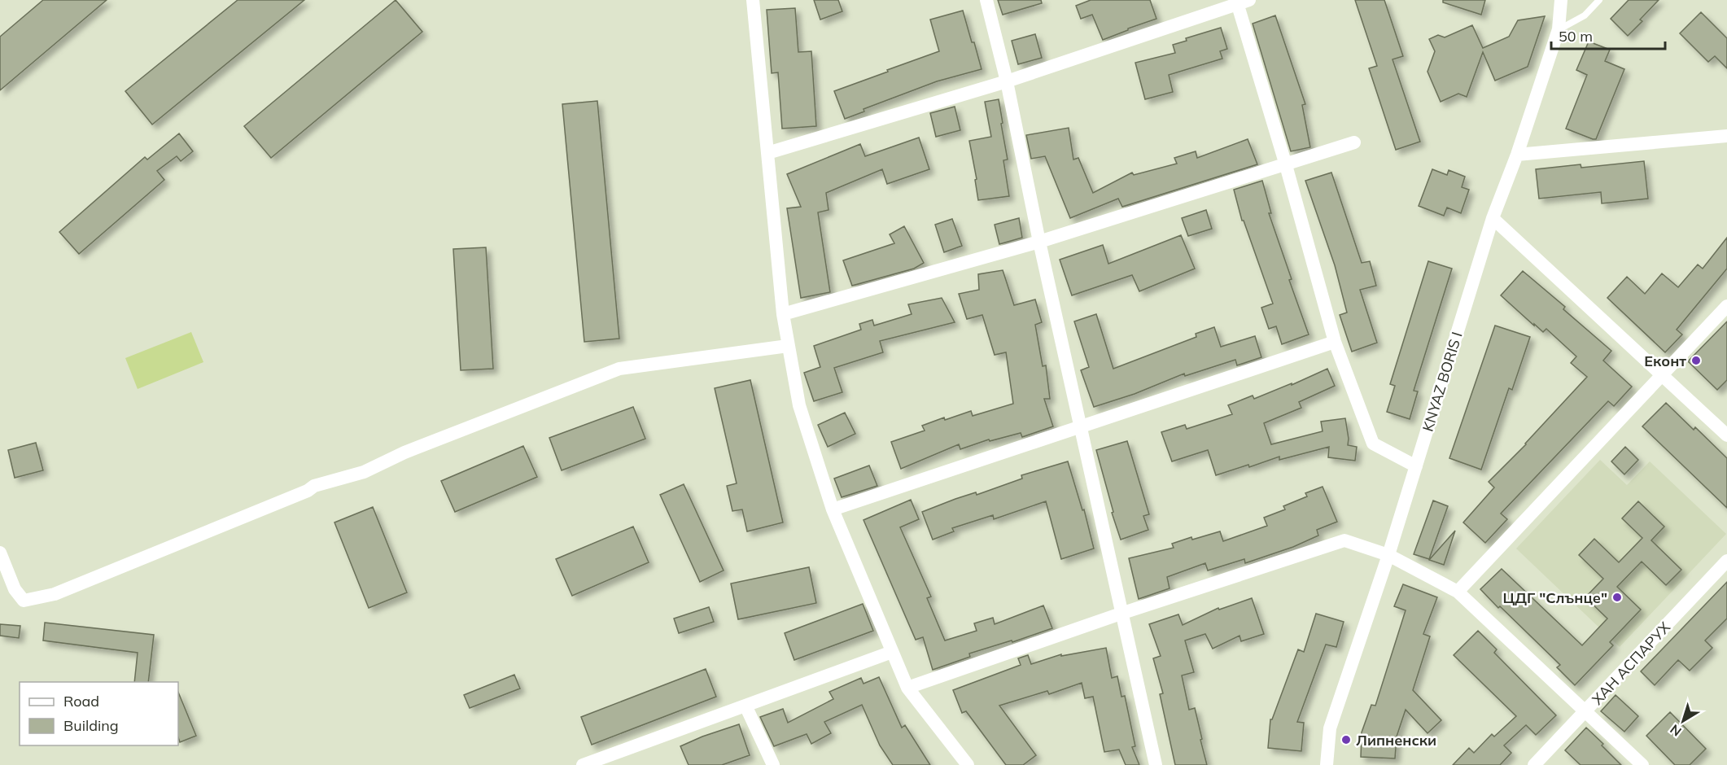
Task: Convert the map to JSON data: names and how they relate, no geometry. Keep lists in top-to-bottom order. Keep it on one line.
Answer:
{"streets":{"street":["KNYAZ BORIS I","ХАН АСПАРУХ"]},"places":["Еконт","ЦДГ \"Слънце\"","Липненски"],"legend":["Road","Building"],"scale_bar":"50 m","north":"bottom left"}
